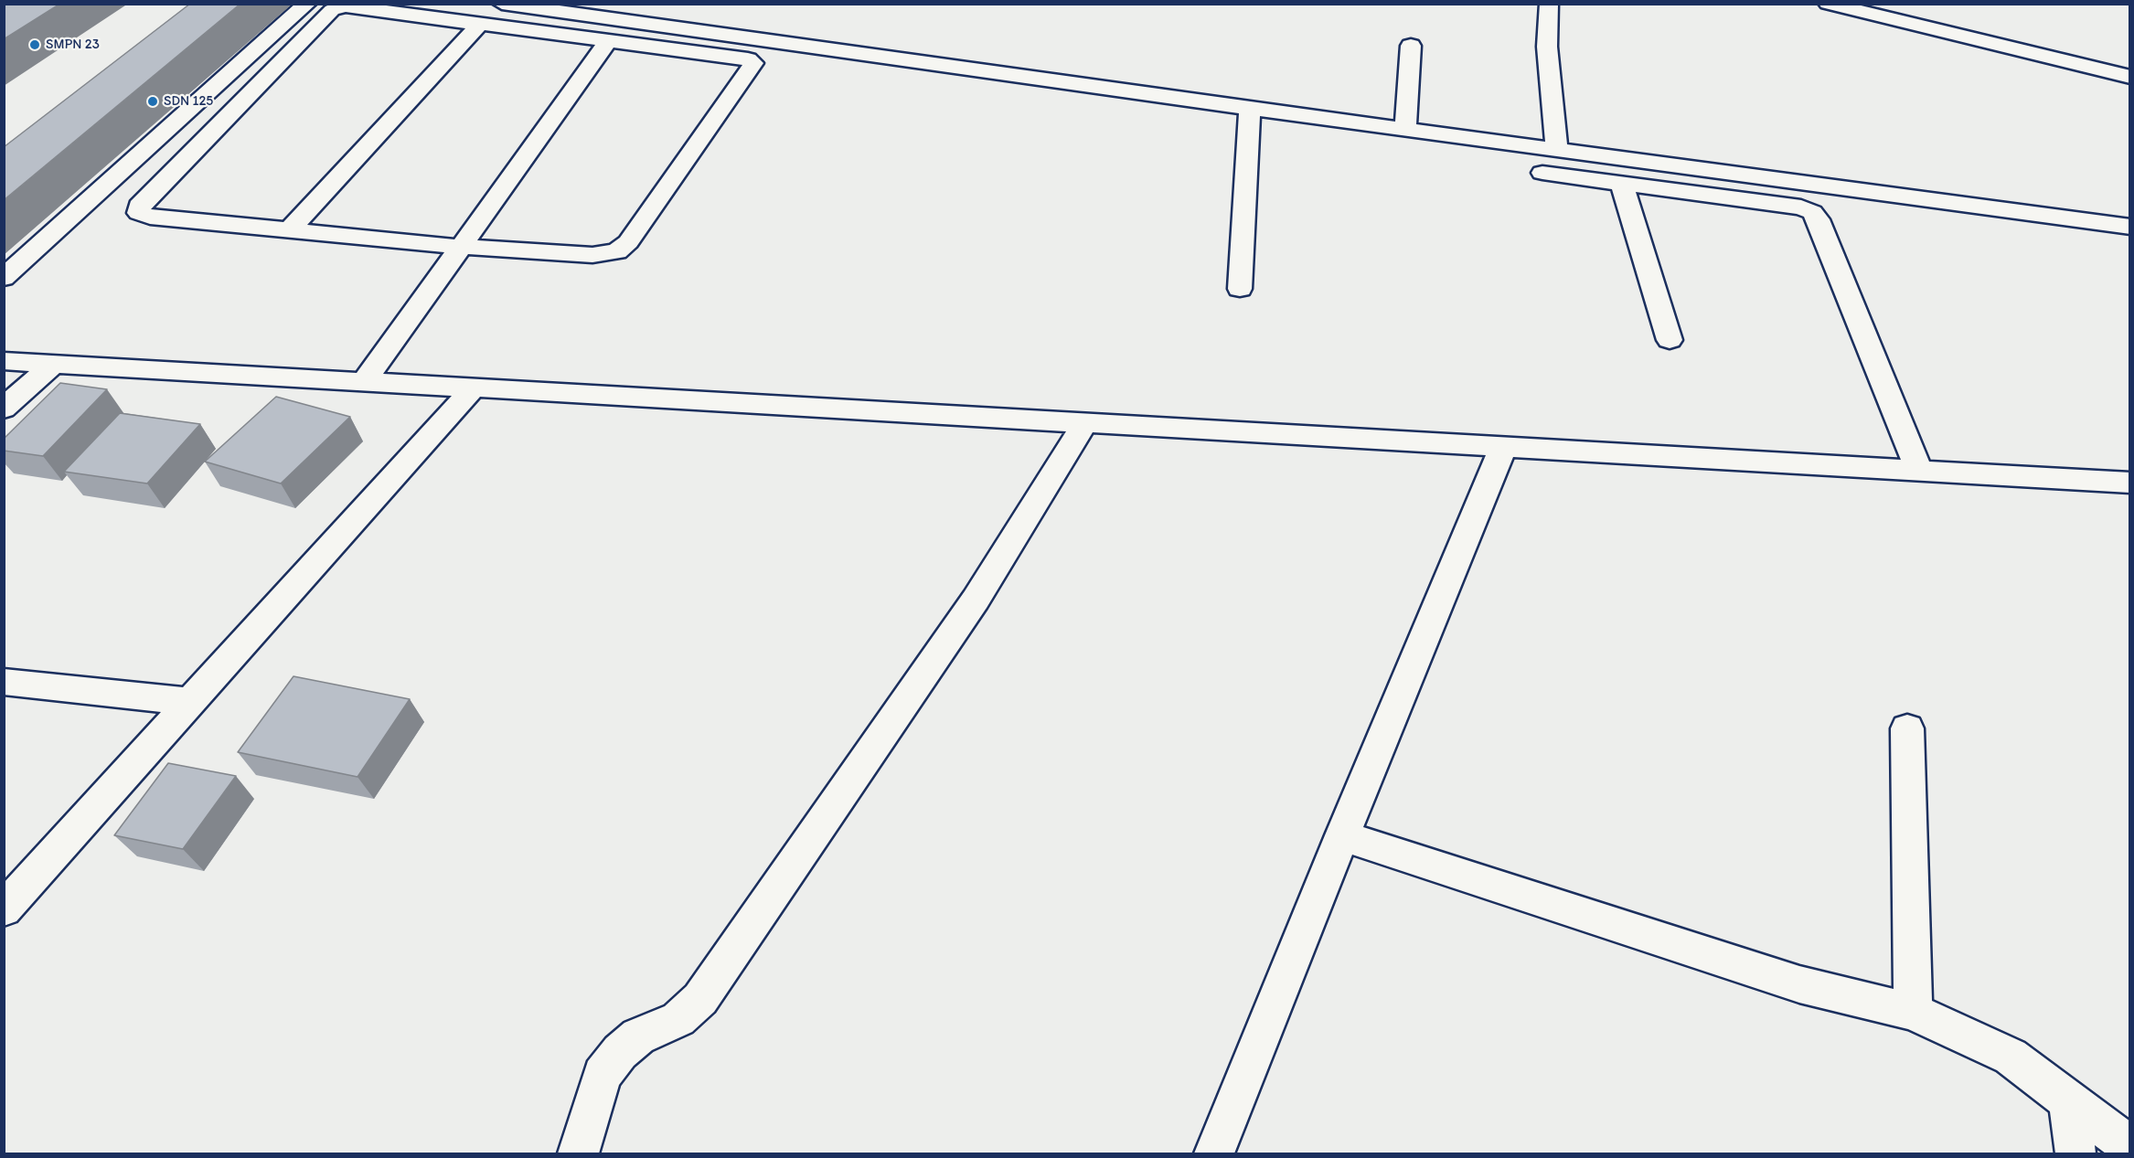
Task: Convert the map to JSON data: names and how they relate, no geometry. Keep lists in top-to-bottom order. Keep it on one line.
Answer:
{"places":["SMPN 23","SDN 125"]}
